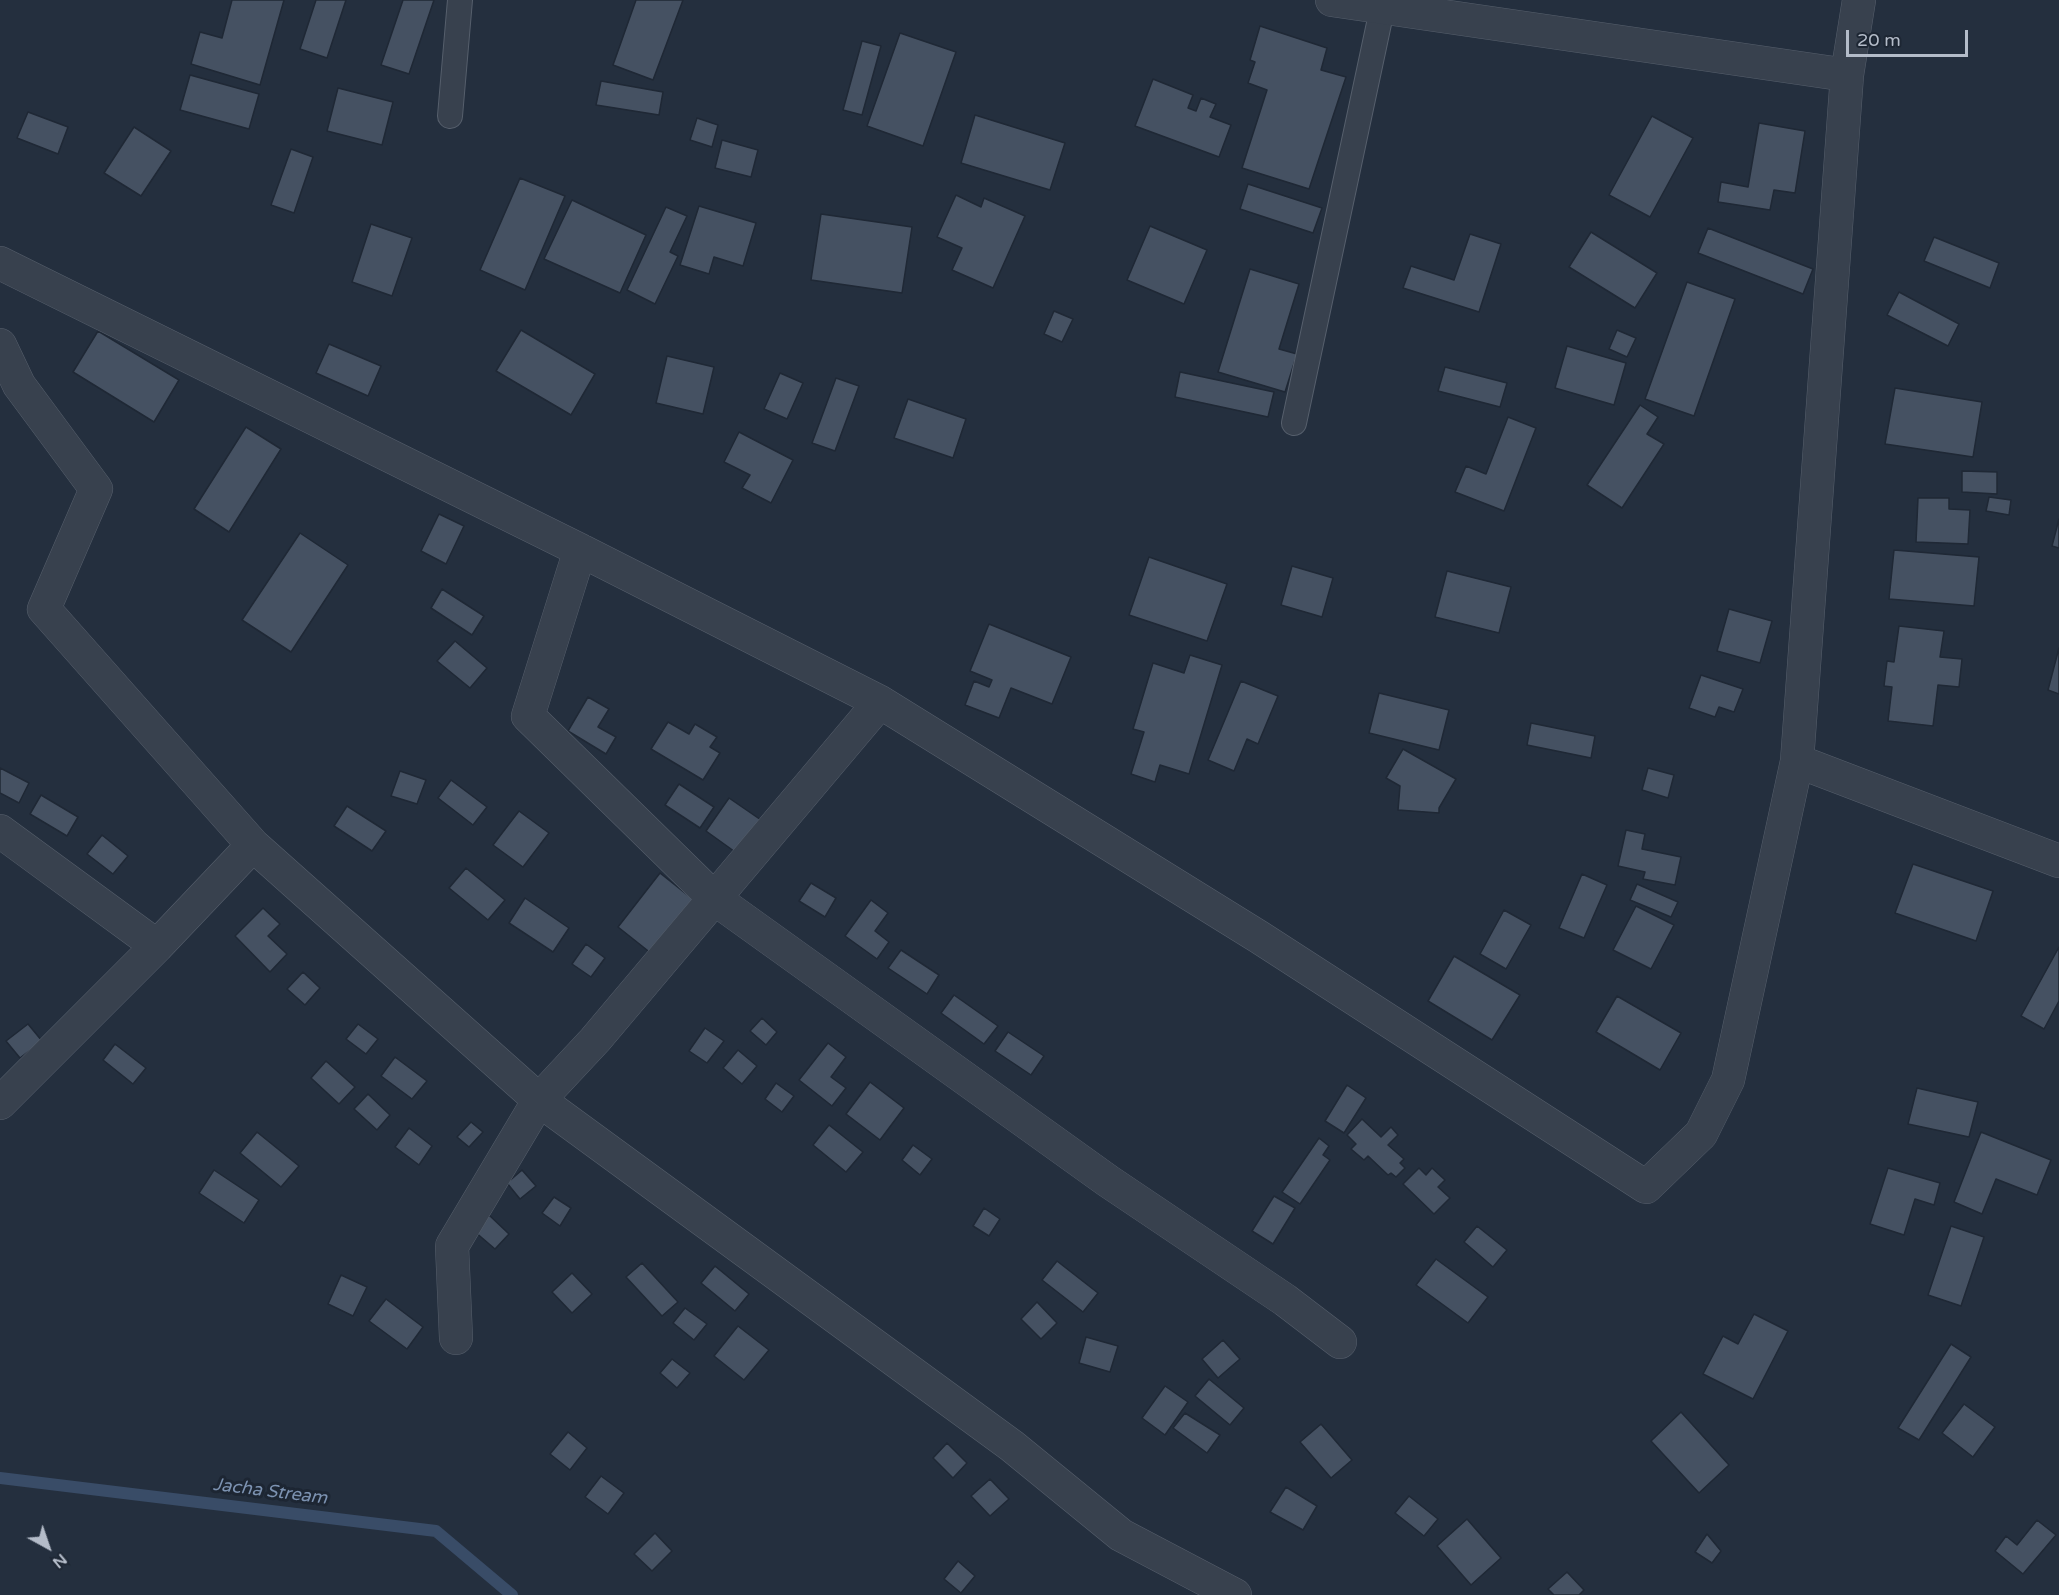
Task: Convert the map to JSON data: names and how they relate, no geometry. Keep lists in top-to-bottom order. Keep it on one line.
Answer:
{"water":["Jacha Stream"],"scale_bar":"20 m","north":"bottom right"}
